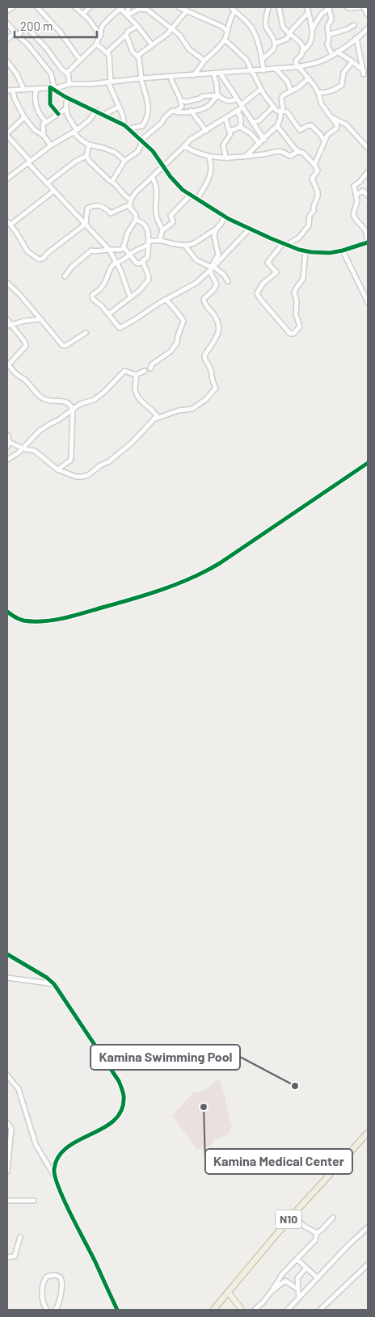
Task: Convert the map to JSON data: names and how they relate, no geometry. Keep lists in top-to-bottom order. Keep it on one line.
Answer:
{"streets":{"highway":["N10"]},"places":["Kamina Swimming Pool","Kamina Medical Center"],"scale_bar":"200 m"}
